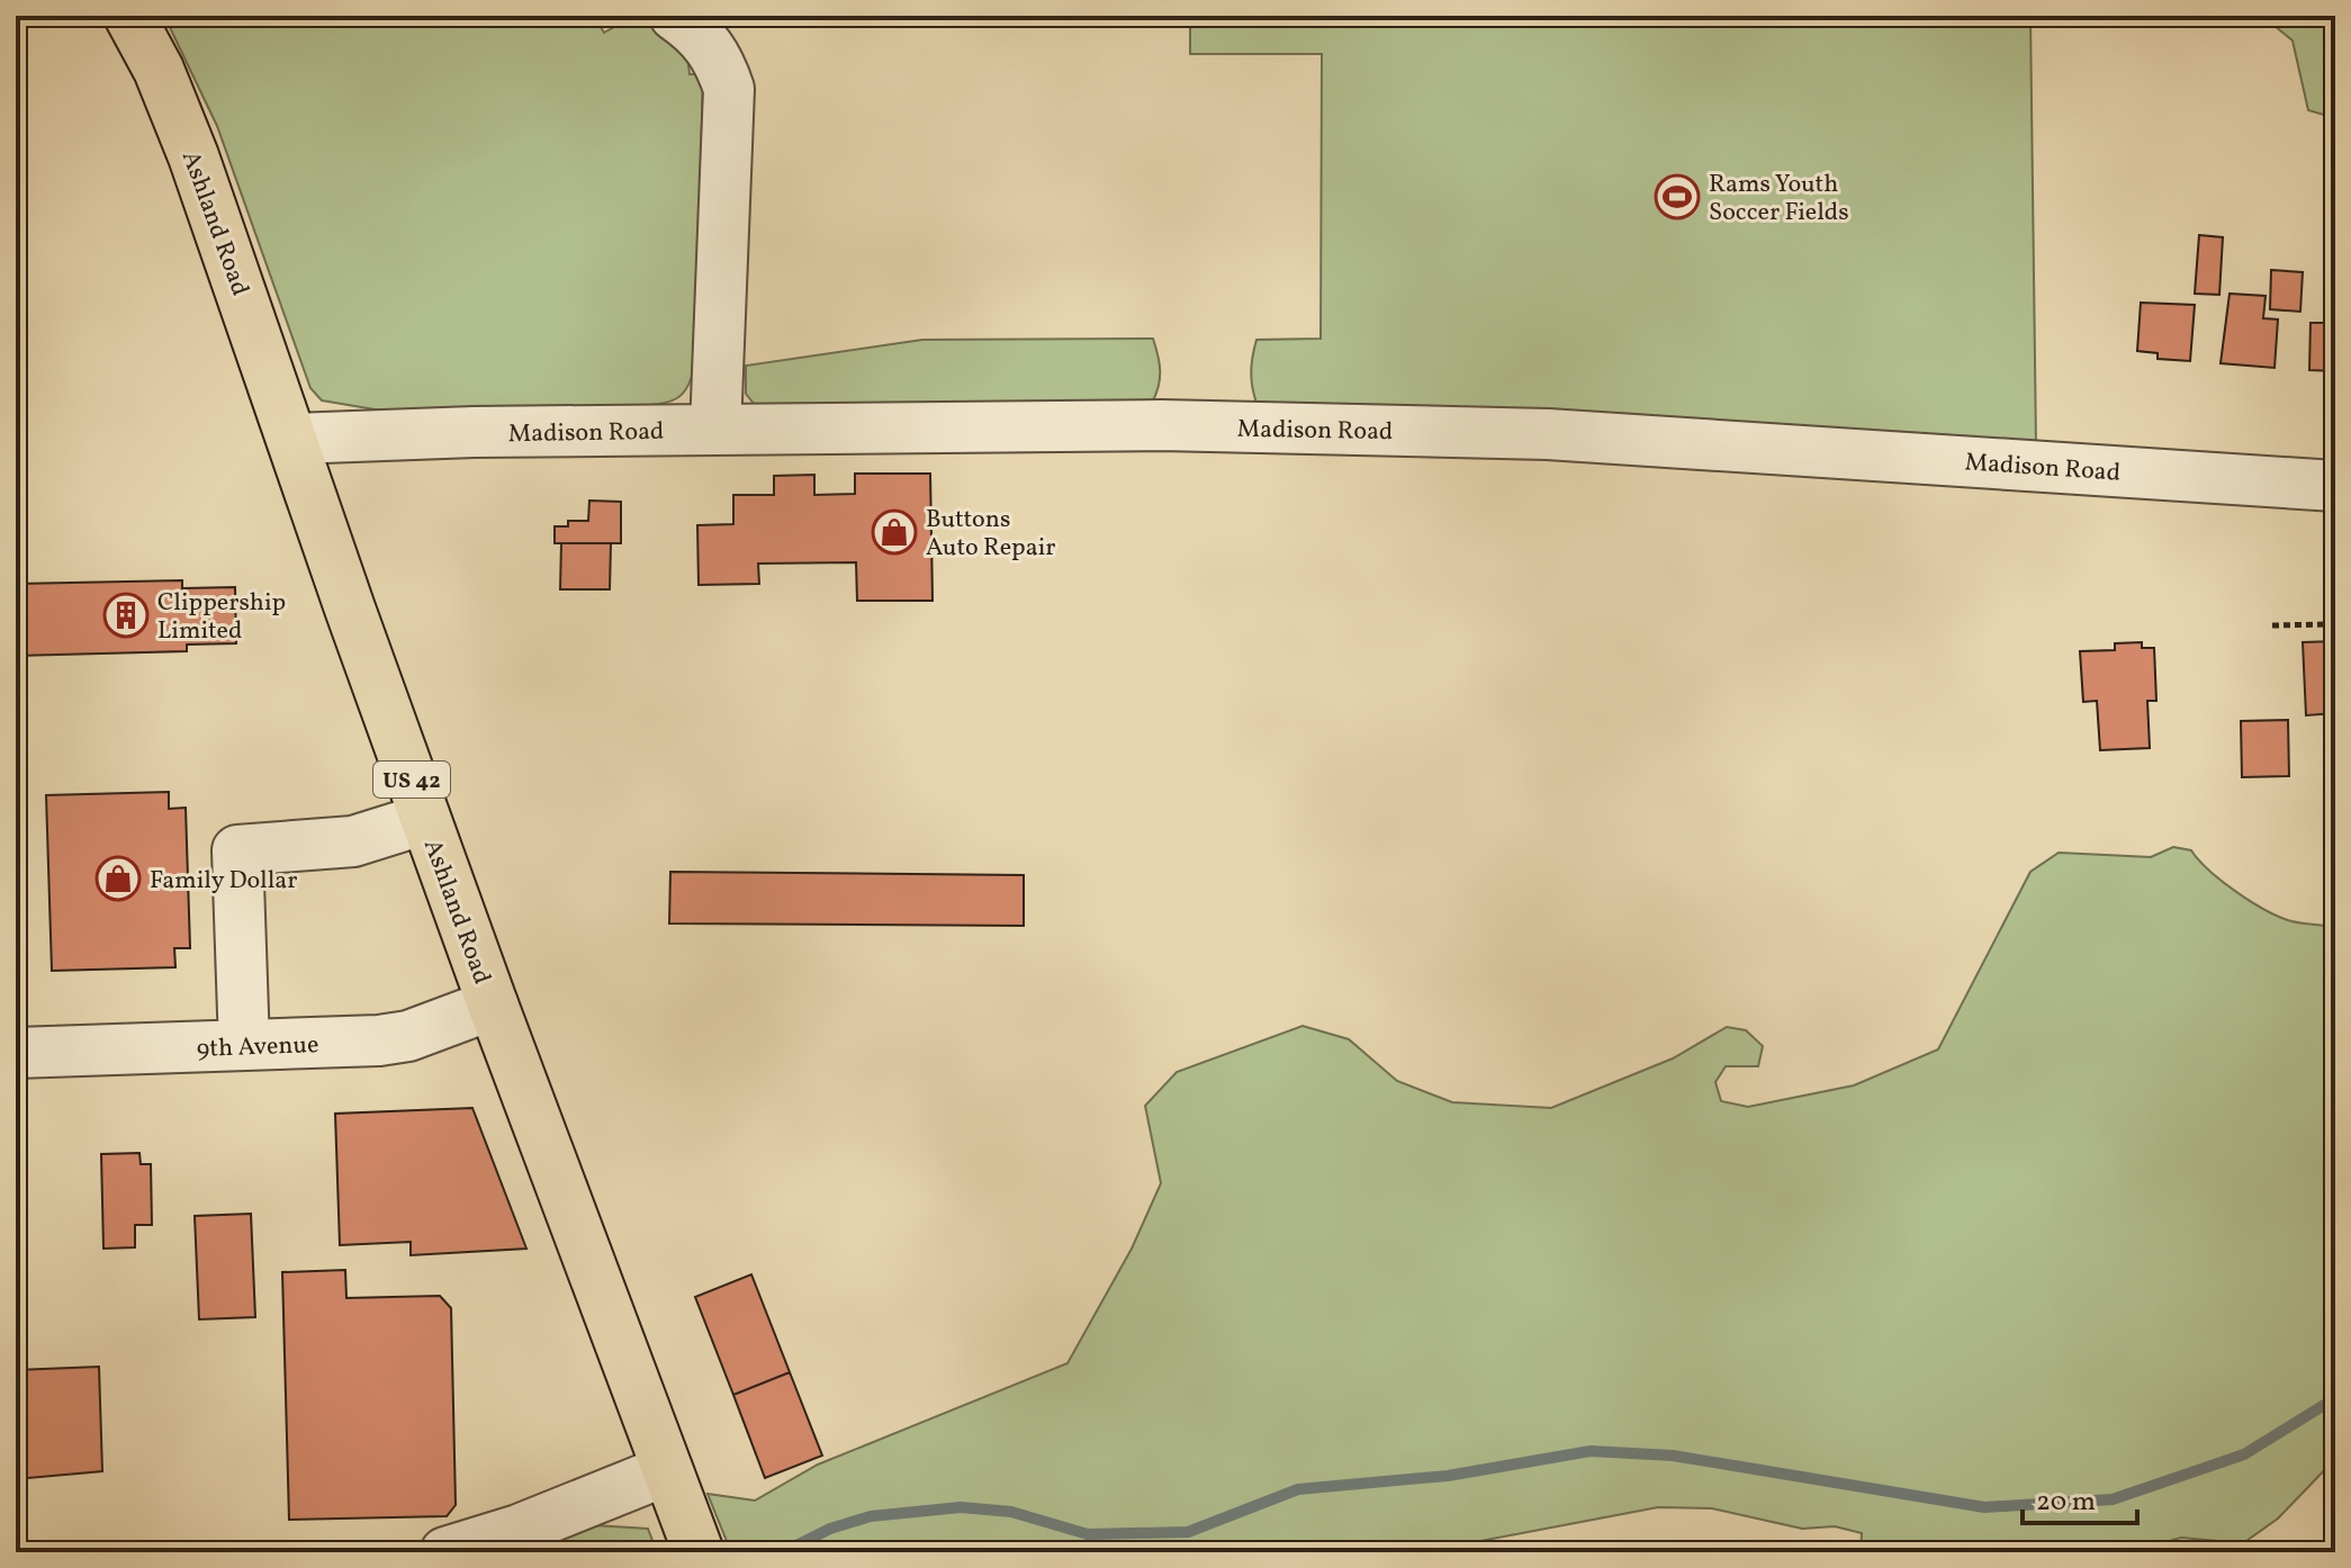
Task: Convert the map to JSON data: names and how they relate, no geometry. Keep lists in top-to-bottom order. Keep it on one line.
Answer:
{"streets":{"main road":["Ashland Road","US 42"],"street":["Madison Road","9th Avenue"]},"crossings":[["Ashland Road","Madison Road"],["Ashland Road","9th Avenue"]],"places":{"sports":["Rams Youth Soccer Fields"],"shop":["Buttons Auto Repair","Family Dollar"],"building":["Clippership Limited"]},"scale_bar":"20 m"}
